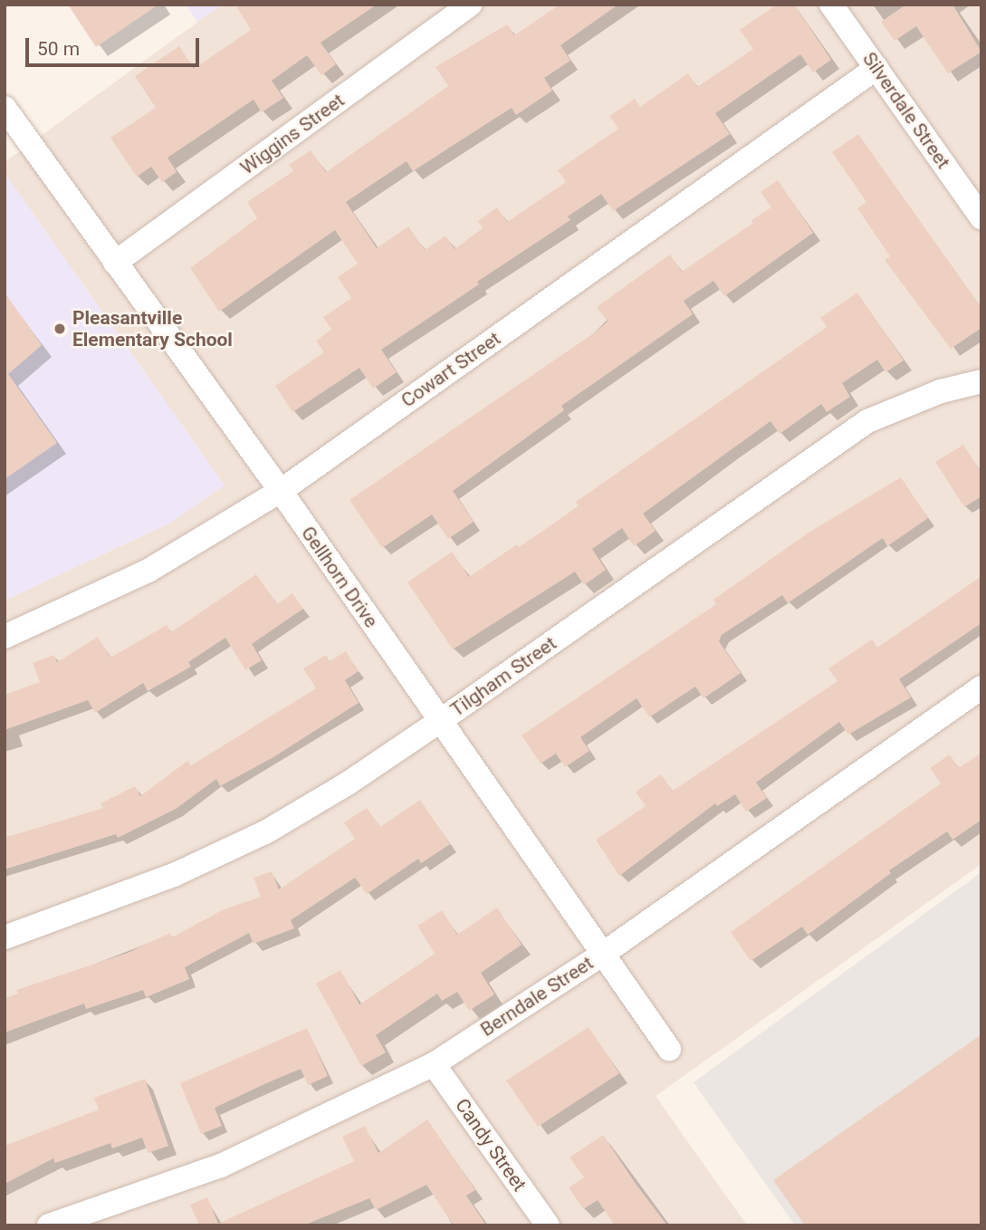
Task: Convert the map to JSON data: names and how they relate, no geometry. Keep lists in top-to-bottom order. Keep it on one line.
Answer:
{"streets":{"street":["Silverdale Street","Wiggins Street","Cowart Street","Gellhorn Drive","Tilgham Street","Berndale Street","Candy Street"]},"crossings":[["Silverdale Street","Cowart Street"],["Wiggins Street","Gellhorn Drive"],["Cowart Street","Gellhorn Drive"],["Gellhorn Drive","Tilgham Street"],["Gellhorn Drive","Berndale Street"],["Berndale Street","Candy Street"]],"places":["Pleasantville Elementary School"],"scale_bar":"50 m"}
